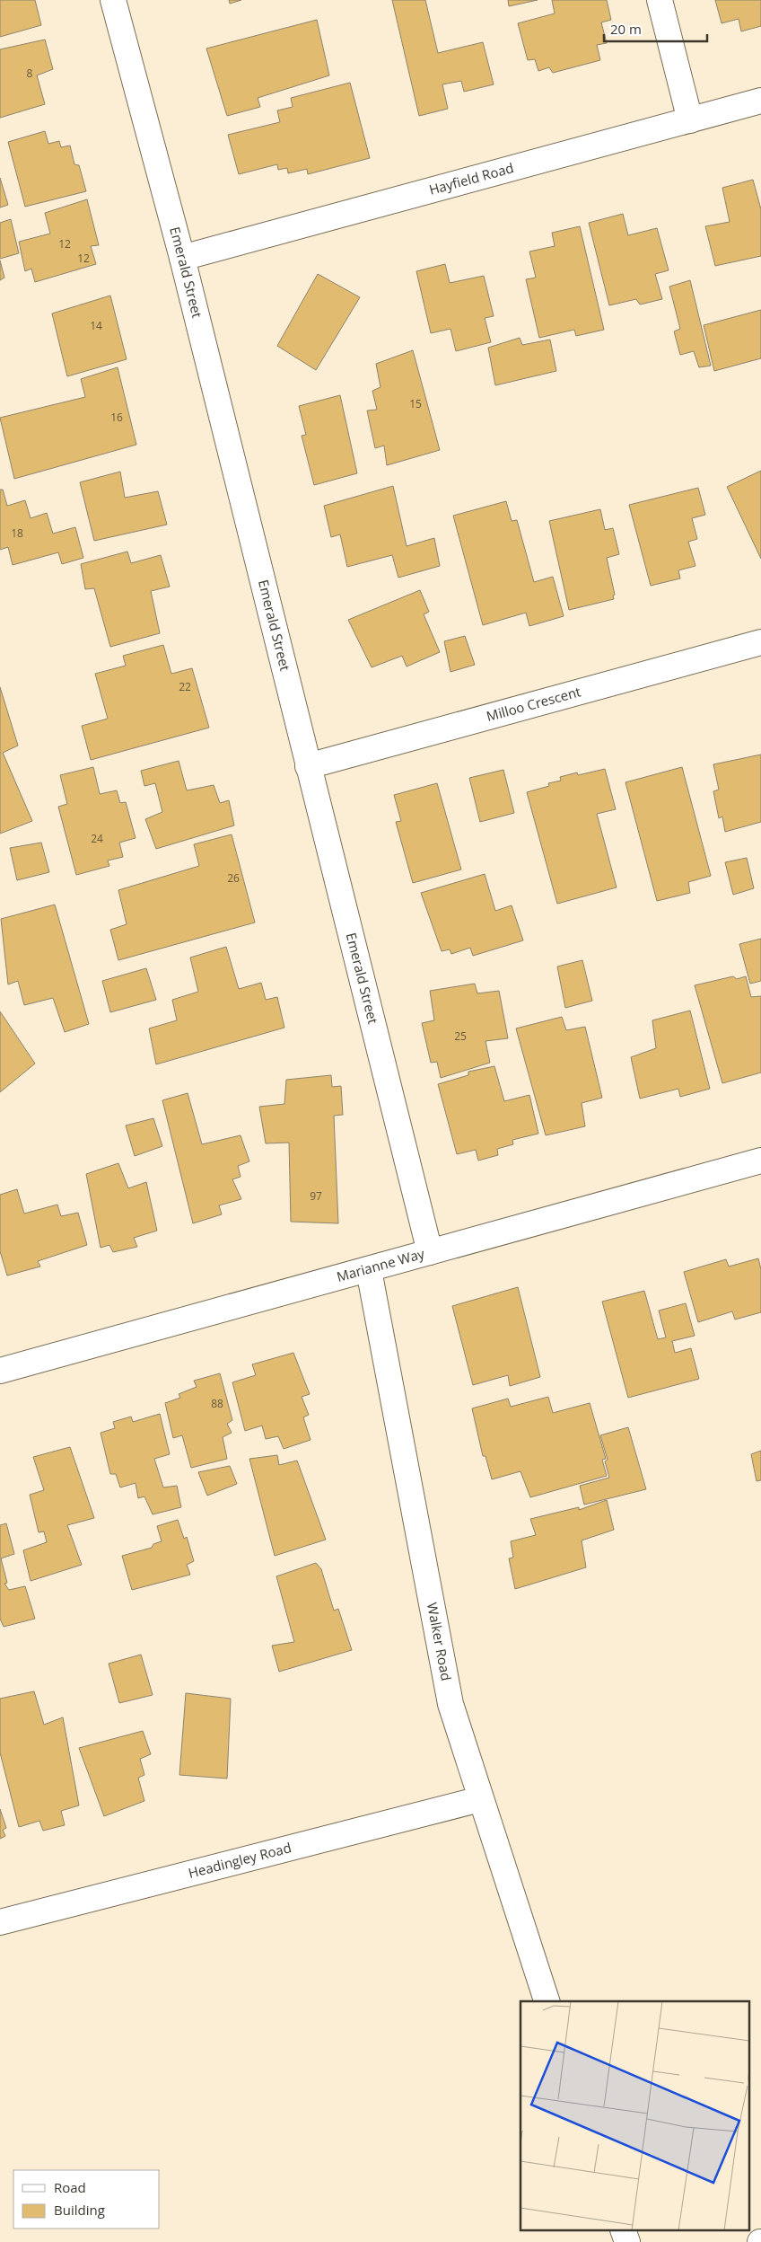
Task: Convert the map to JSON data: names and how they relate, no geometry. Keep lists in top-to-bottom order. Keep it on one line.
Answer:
{"streets":{"street":["Hayfield Road","Emerald Street","Milloo Crescent","Marianne Way","Walker Road","Headingley Road"]},"crossings":[["Hayfield Road","Emerald Street"],["Emerald Street","Milloo Crescent"],["Emerald Street","Marianne Way"],["Marianne Way","Walker Road"],["Walker Road","Headingley Road"]],"house_numbers":["8","12","12","14","15","16","18","22","24","26","25","97","88"],"legend":["Road","Building"],"scale_bar":"20 m"}
